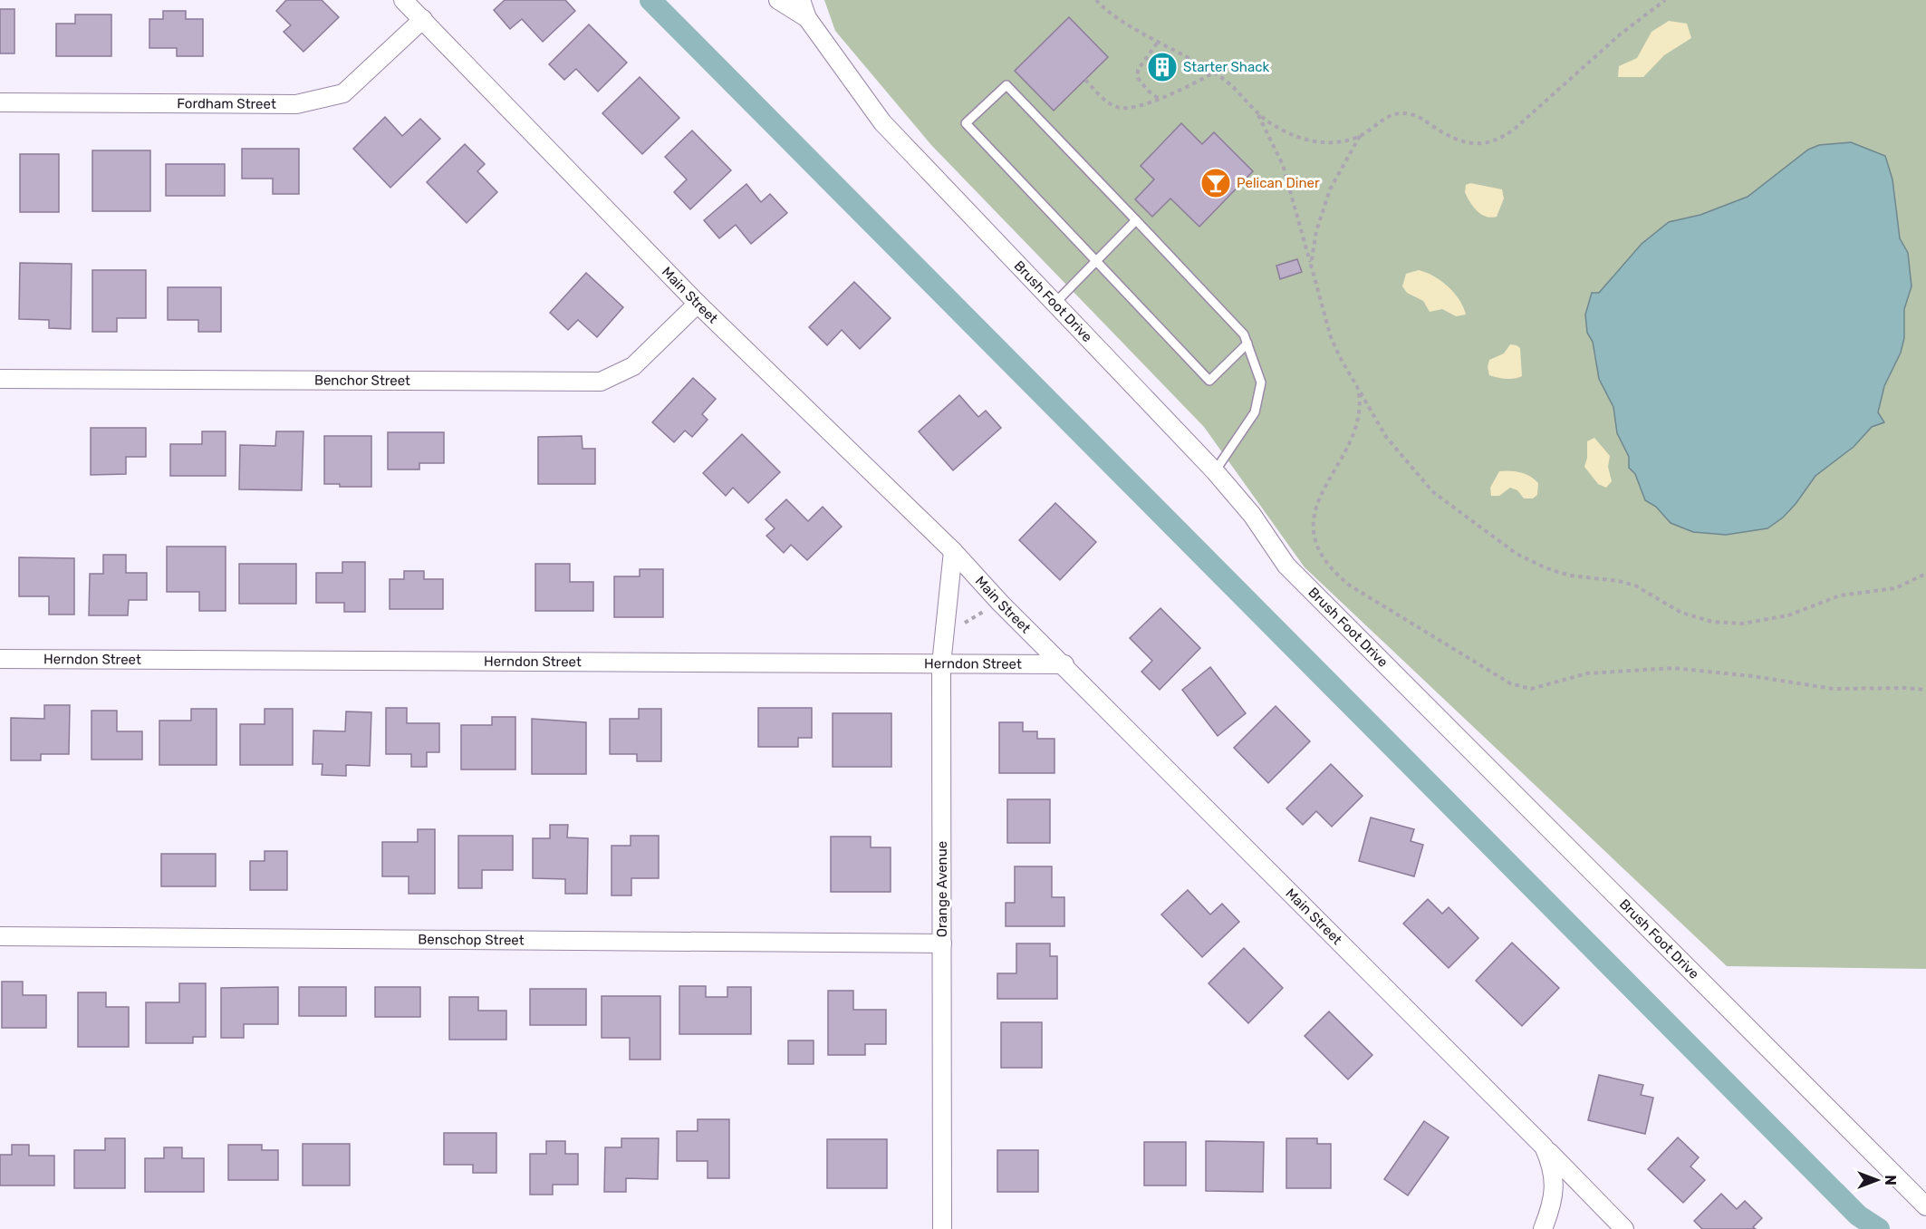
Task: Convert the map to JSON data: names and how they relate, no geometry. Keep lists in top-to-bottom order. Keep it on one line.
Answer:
{"streets":{"street":["Fordham Street","Main Street","Brush Foot Drive","Benchor Street","Herndon Street","Orange Avenue","Benschop Street"]},"crossings":[["Fordham Street","Main Street"],["Main Street","Benchor Street"],["Main Street","Herndon Street"],["Main Street","Orange Avenue"],["Herndon Street","Orange Avenue"],["Orange Avenue","Benschop Street"]],"places":{"building":["Starter Shack"],"bar":["Pelican Diner"]},"north":"right"}
